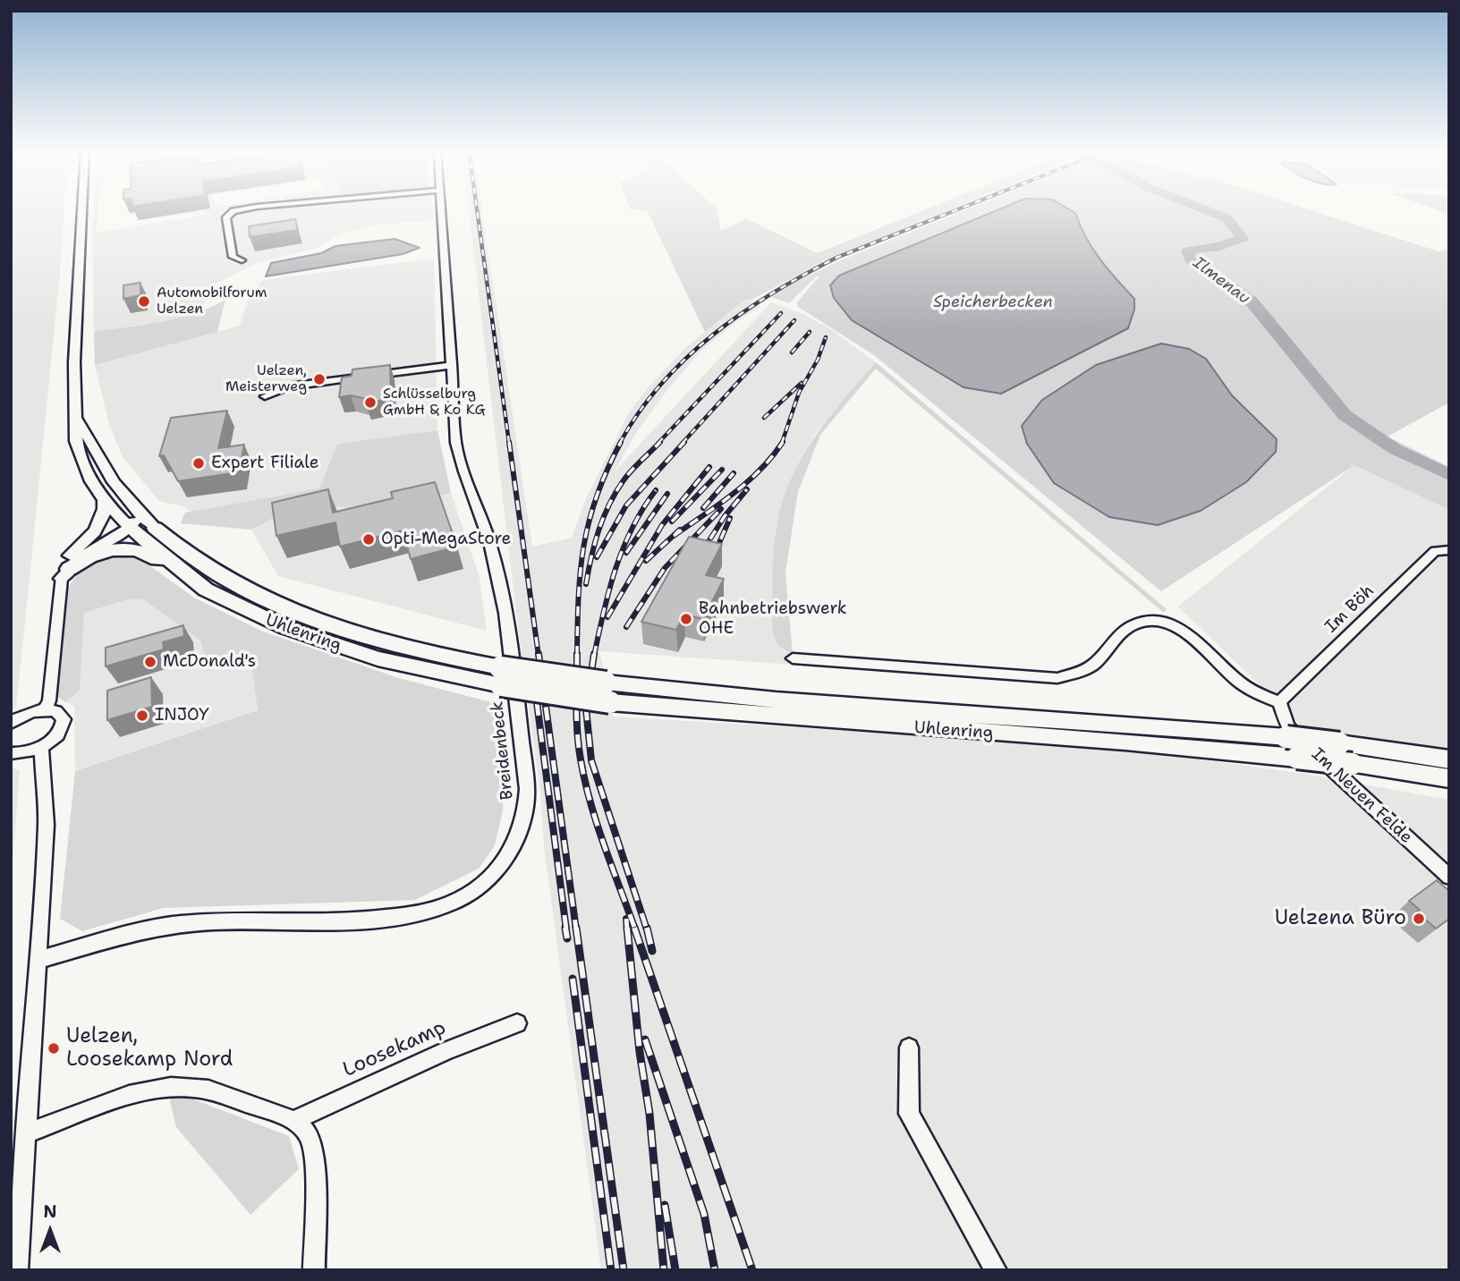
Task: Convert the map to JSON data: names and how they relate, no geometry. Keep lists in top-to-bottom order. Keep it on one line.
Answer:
{"streets":{"highway":["Uhlenring"],"street":["Im Böh","Breidenbeck","Im Neuen Felde","Loosekamp"]},"crossings":[["Im Böh","Im Neuen Felde"]],"water":["Ilmenau","Speicherbecken"],"places":["Automobilforum Uelzen","Uelzen, Meisterweg","Schlüsselburg GmbH & Ko KG","Expert Filiale","Opti-MegaStore","Bahnbetriebswerk OHE","McDonald's","INJOY","Uelzena Büro","Uelzen, Loosekamp Nord"],"north":"top"}
